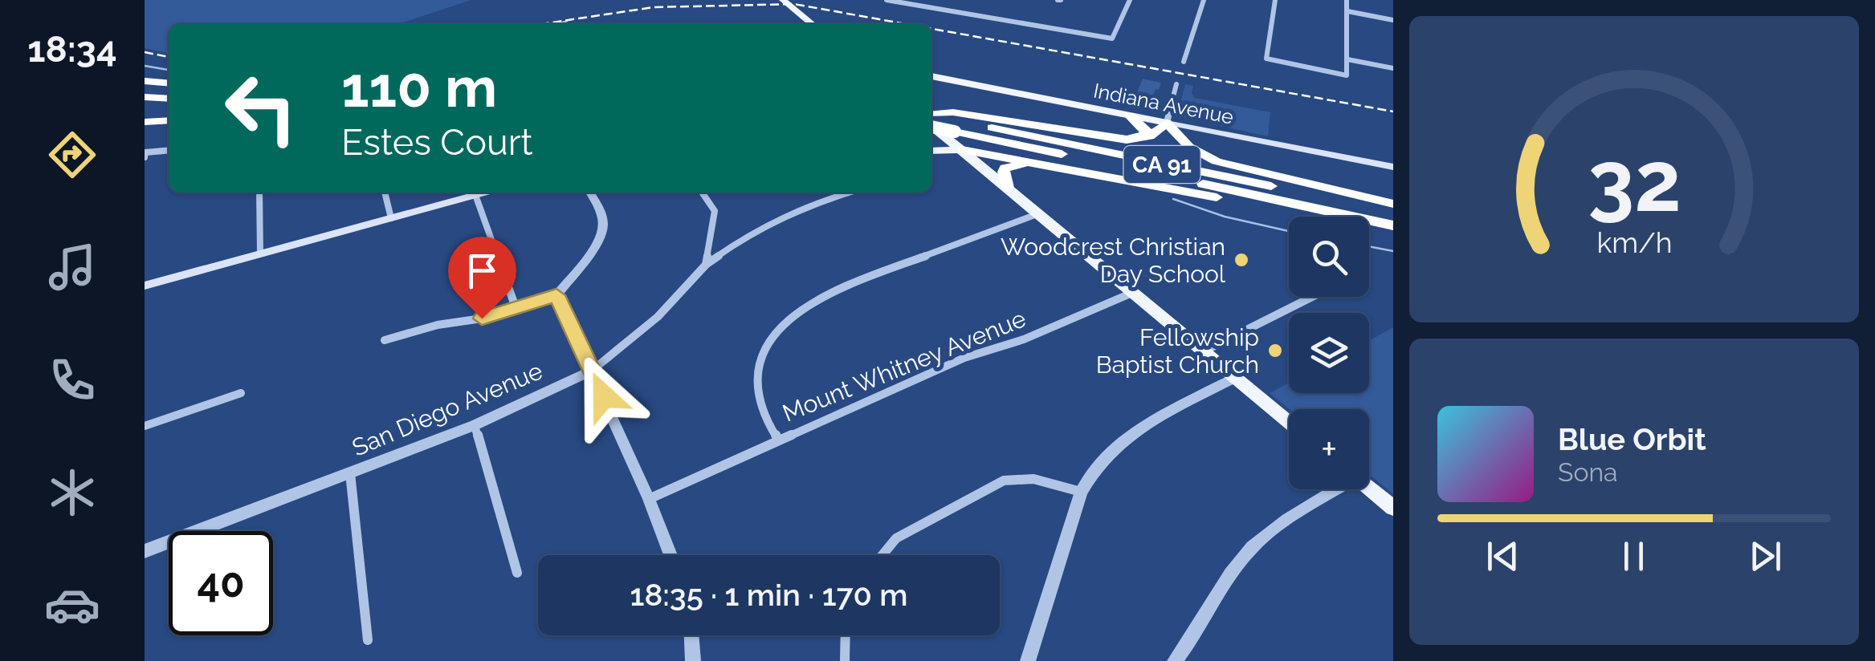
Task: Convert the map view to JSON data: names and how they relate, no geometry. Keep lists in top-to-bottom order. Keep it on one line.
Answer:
{"streets":{"highway":["CA 91"],"main road":["Indiana Avenue"],"street":["Mount Whitney Avenue","San Diego Avenue"]},"places":["Woodcrest Christian Day School","Fellowship Baptist Church"],"page":{"tabs":"18:34","turn":["110 m","Estes Court"],"map_buttons":"+","song":["Blue Orbit","Sona"],"limit":"40","trip":"18:35 · 1 min · 170 m","gauge":["32","km/h"]}}
